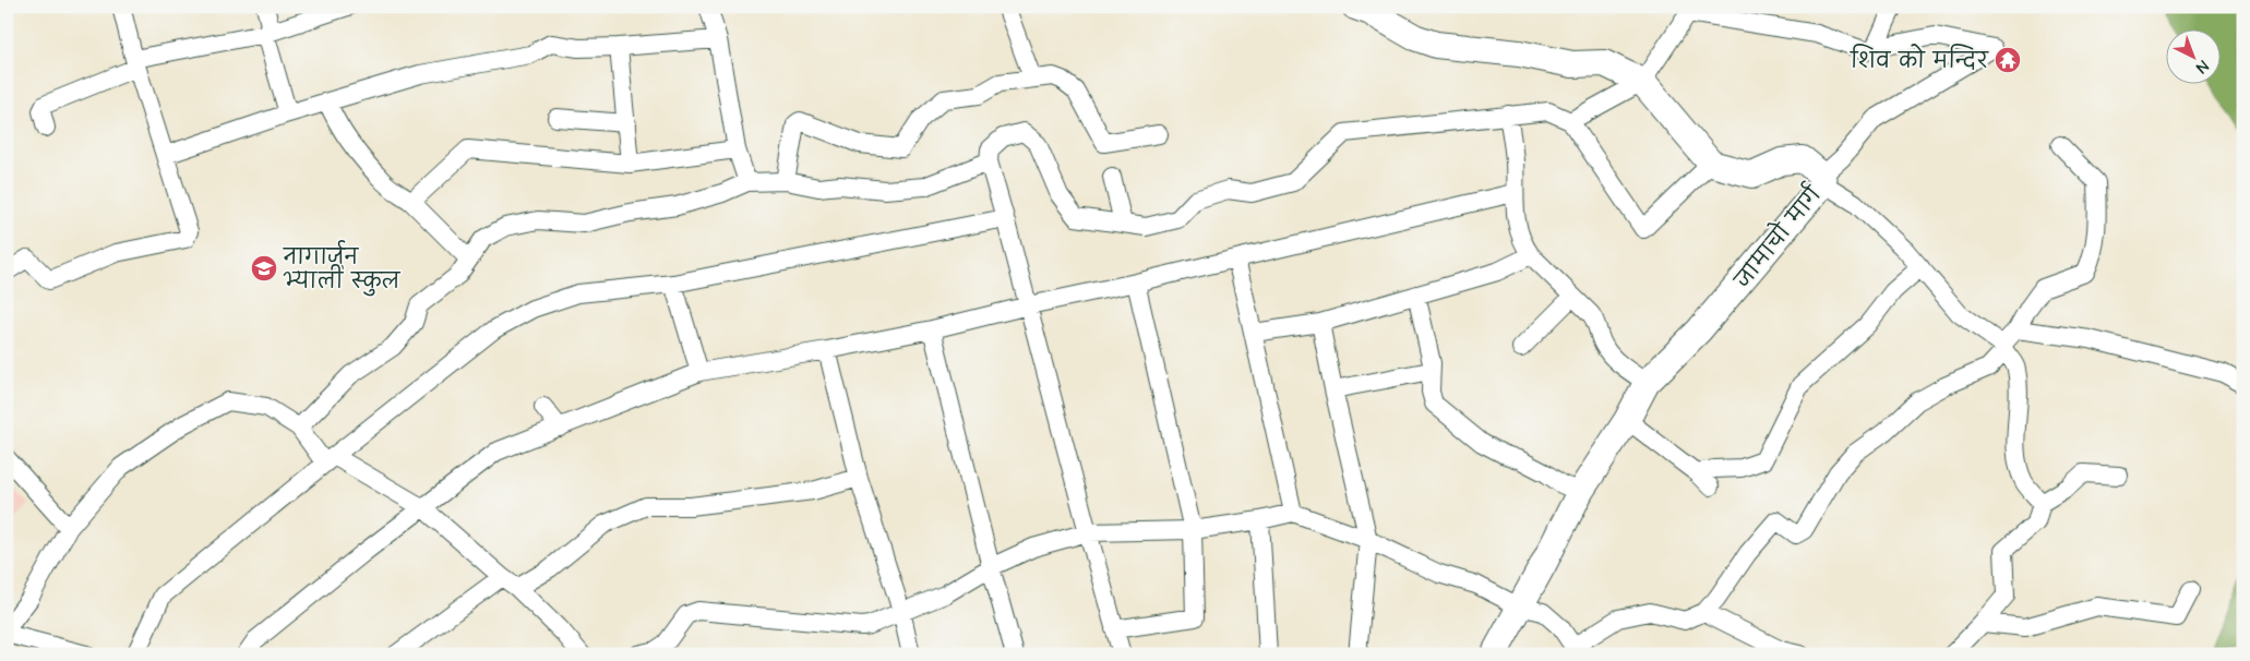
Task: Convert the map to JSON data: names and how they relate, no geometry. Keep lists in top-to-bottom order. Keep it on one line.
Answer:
{"streets":{"street":["जामाचो मार्ग"]},"places":{"temple":["शिव को मन्दिर"],"school or university":["नागार्जुन भ्याली स्कुल"]},"north":"bottom right"}
